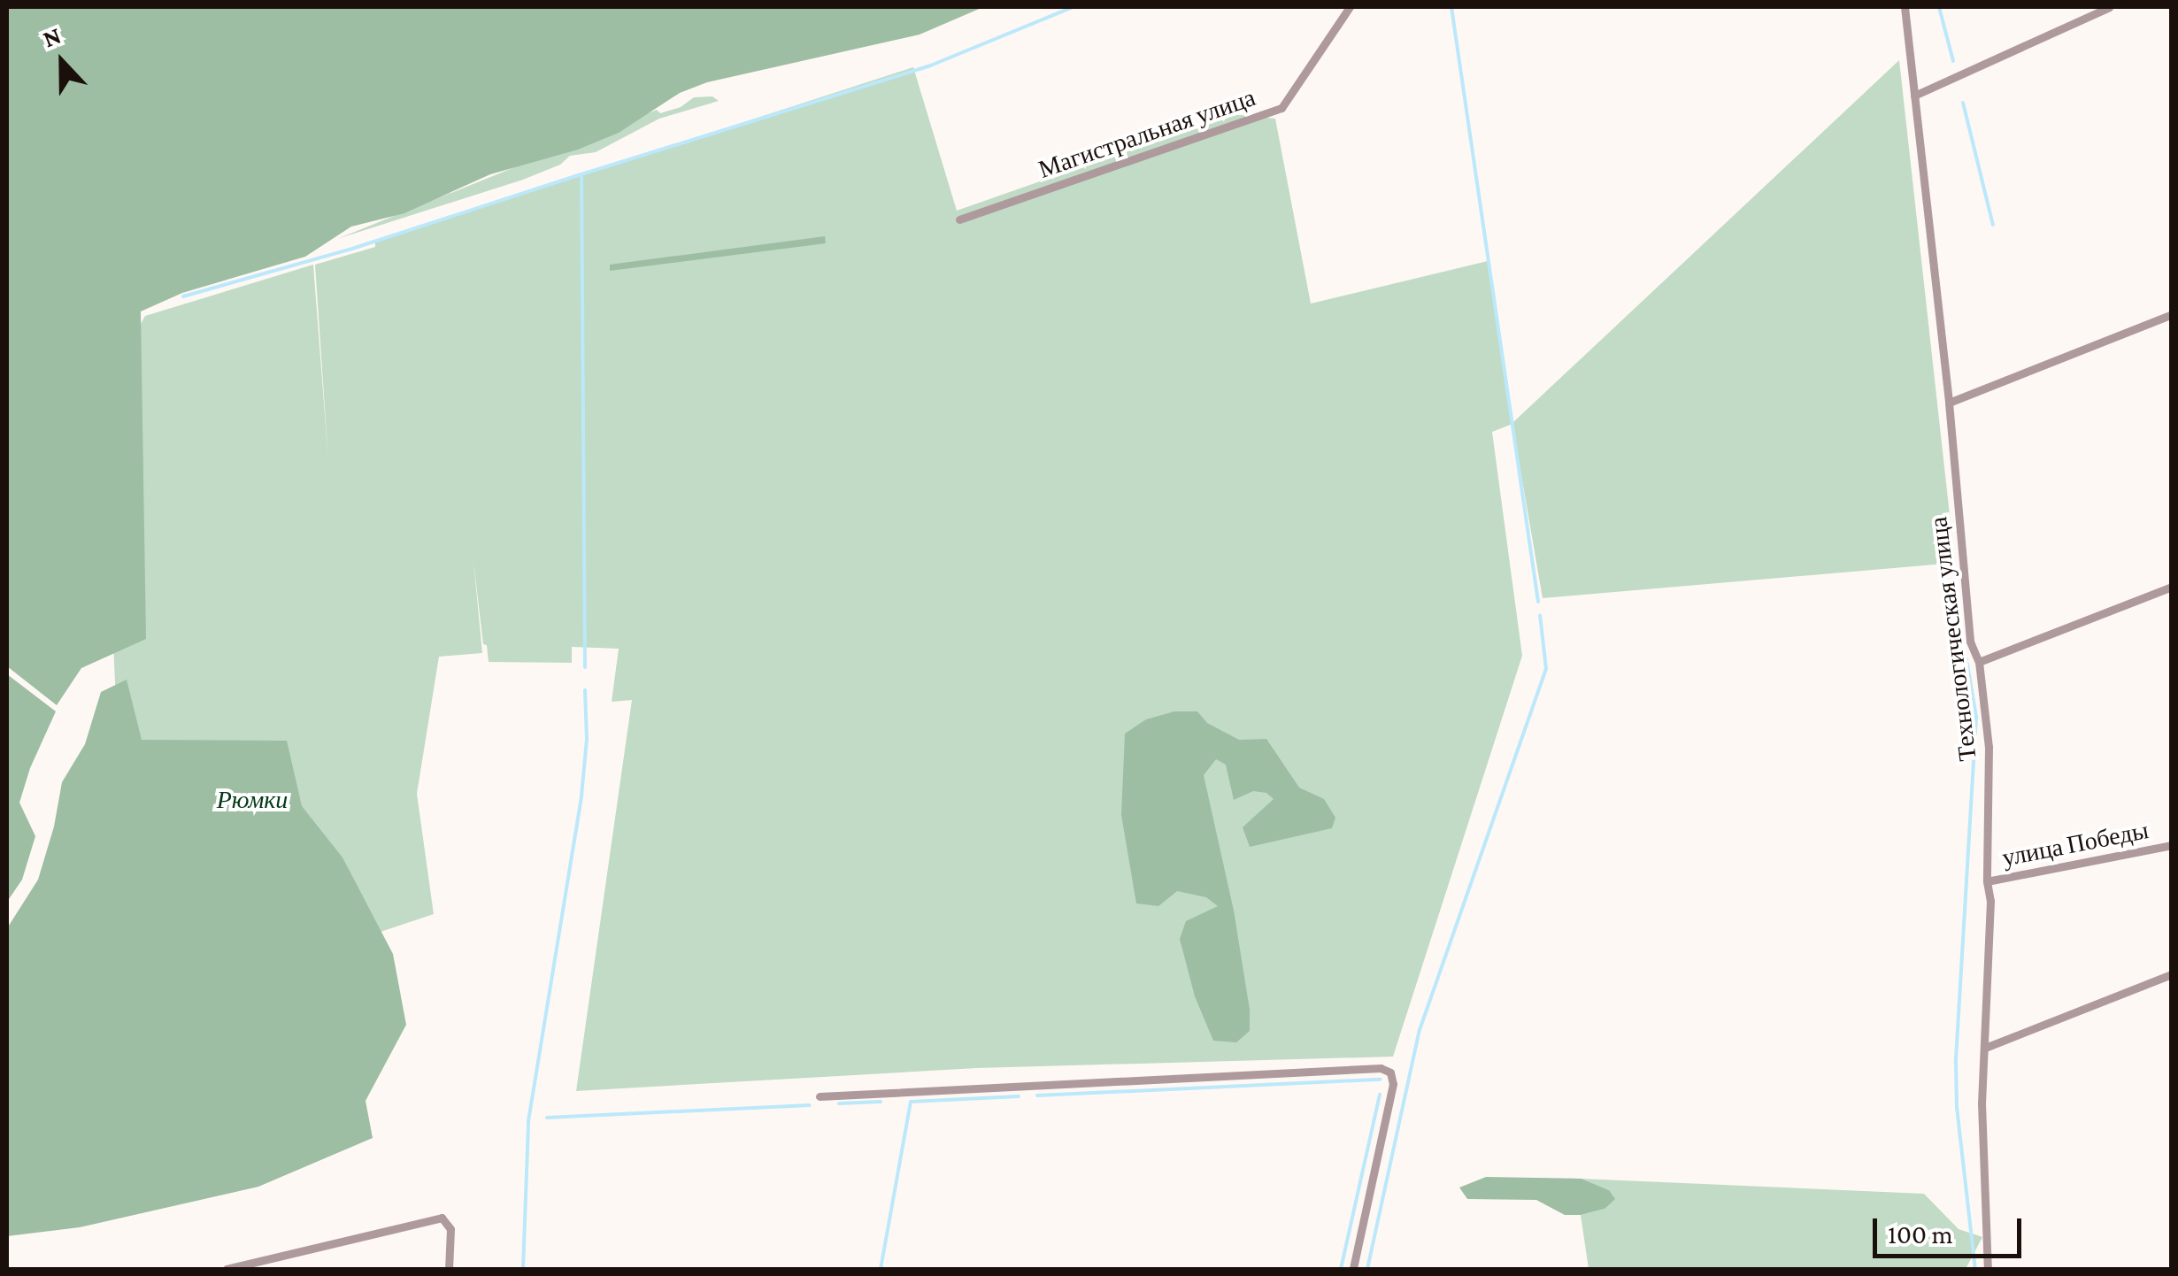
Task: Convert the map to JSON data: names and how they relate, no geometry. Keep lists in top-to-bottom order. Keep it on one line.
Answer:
{"streets":{"street":["Магистральная улица","Технологическая улица","улица Победы"]},"crossings":[["Технологическая улица","улица Победы"]],"parks":["Рюмки"],"scale_bar":"100 m","north":"top"}
